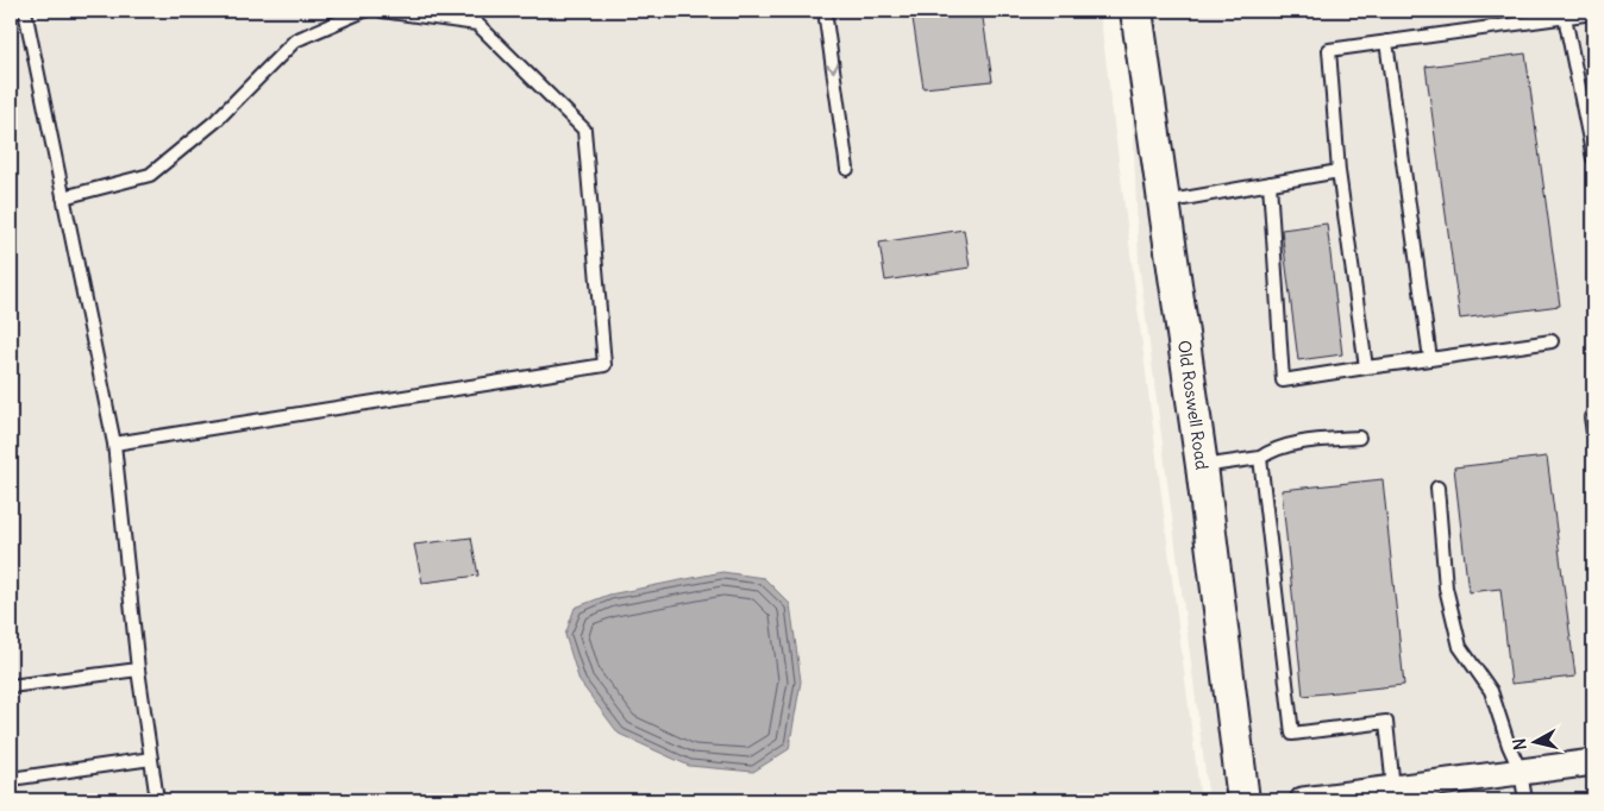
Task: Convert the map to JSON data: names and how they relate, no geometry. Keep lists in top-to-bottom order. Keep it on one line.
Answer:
{"streets":{"street":["Old Roswell Road"]},"north":"left"}
